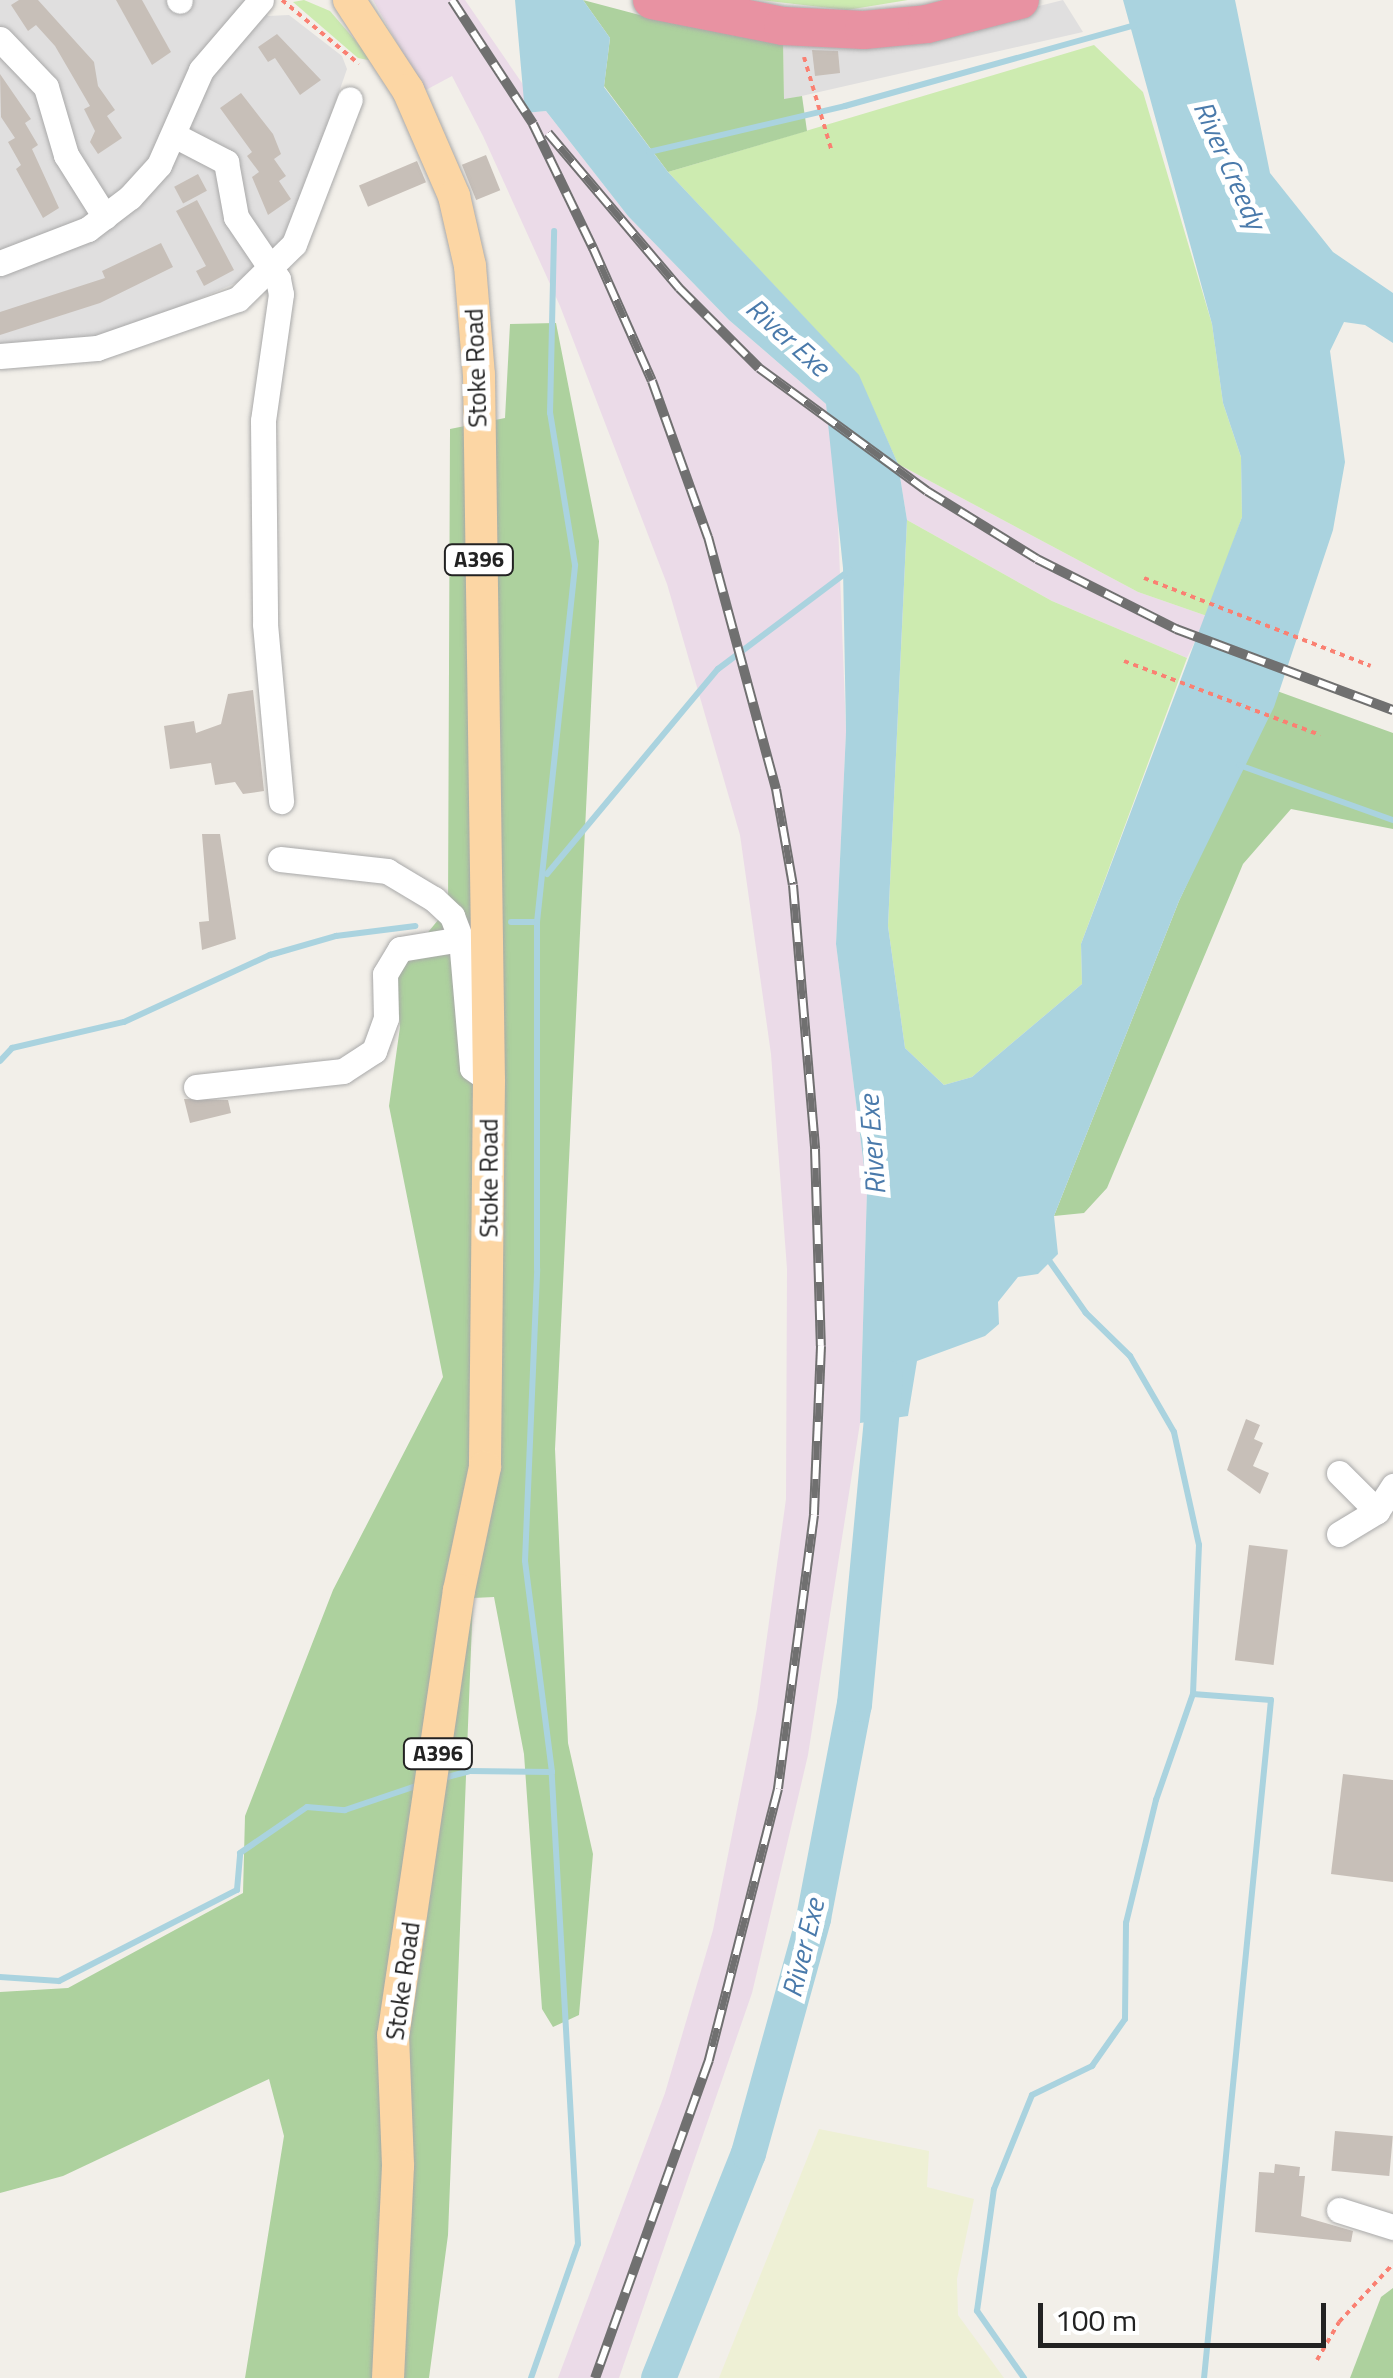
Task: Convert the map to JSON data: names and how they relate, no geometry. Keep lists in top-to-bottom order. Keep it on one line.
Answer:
{"streets":{"main road":["Stoke Road","A396"]},"water":["River Creedy","River Exe"],"scale_bar":"100 m"}
